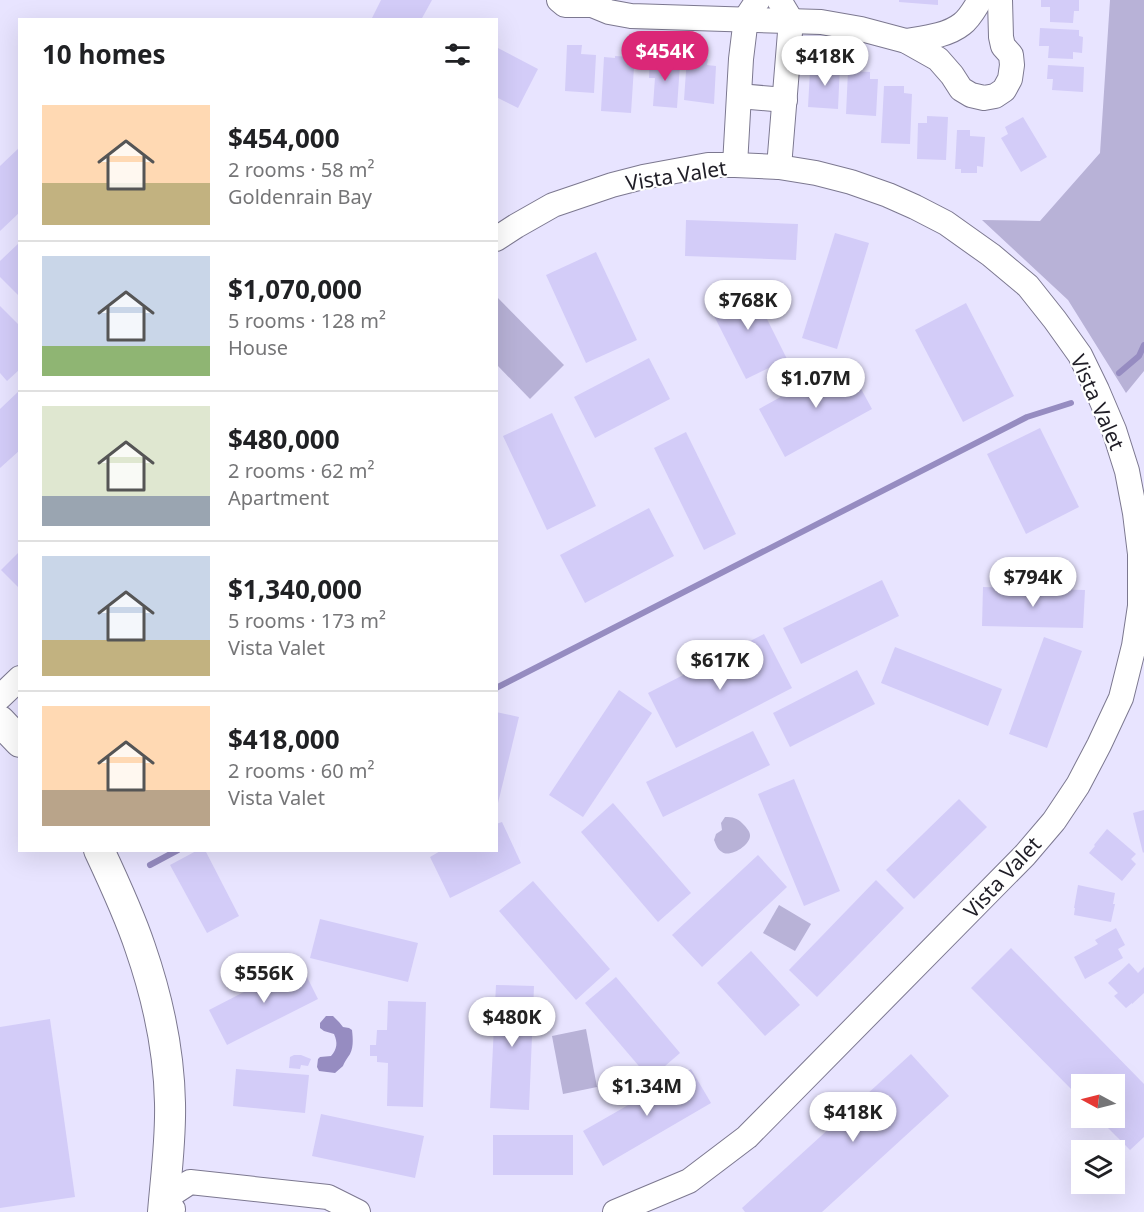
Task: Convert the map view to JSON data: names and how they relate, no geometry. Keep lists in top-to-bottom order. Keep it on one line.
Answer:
{"streets":{"street":["Vista Valet"]},"north":"left","page":{"heading":"10 homes","price":["$454K","$418K","$768K","$1.07M","$794K","$617K","$556K","$480K","$1.34M","$418K"],"list":[{"name":"$454,000","note":"2 rooms · 58 m² · Goldenrain Bay"},{"name":"$1,070,000","note":"5 rooms · 128 m² · House"},{"name":"$480,000","note":"2 rooms · 62 m² · Apartment"},{"name":"$1,340,000","note":"5 rooms · 173 m² · Vista Valet"},{"name":"$418,000","note":"2 rooms · 60 m² · Vista Valet"}]}}
